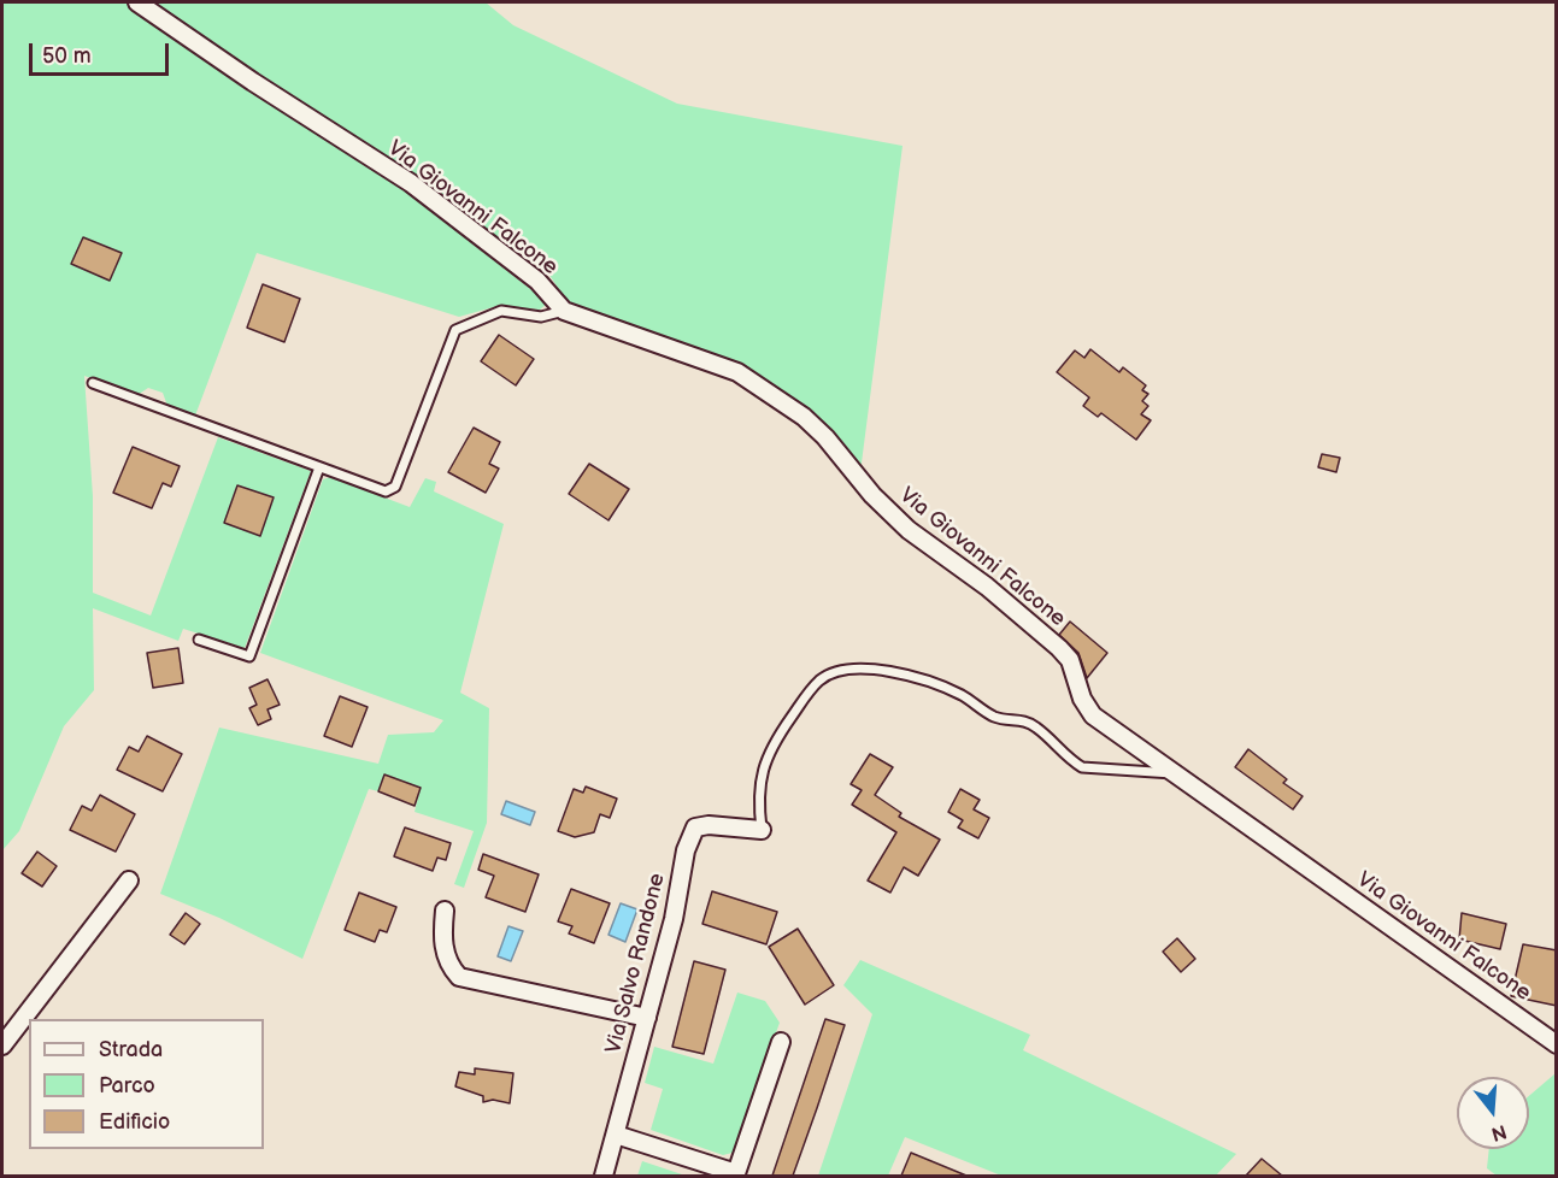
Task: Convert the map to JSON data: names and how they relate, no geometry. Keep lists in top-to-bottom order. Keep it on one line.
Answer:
{"streets":{"street":["Via Giovanni Falcone","Via Salvo Randone"]},"legend":["Strada","Parco","Edificio"],"scale_bar":"50 m","north":"bottom"}
